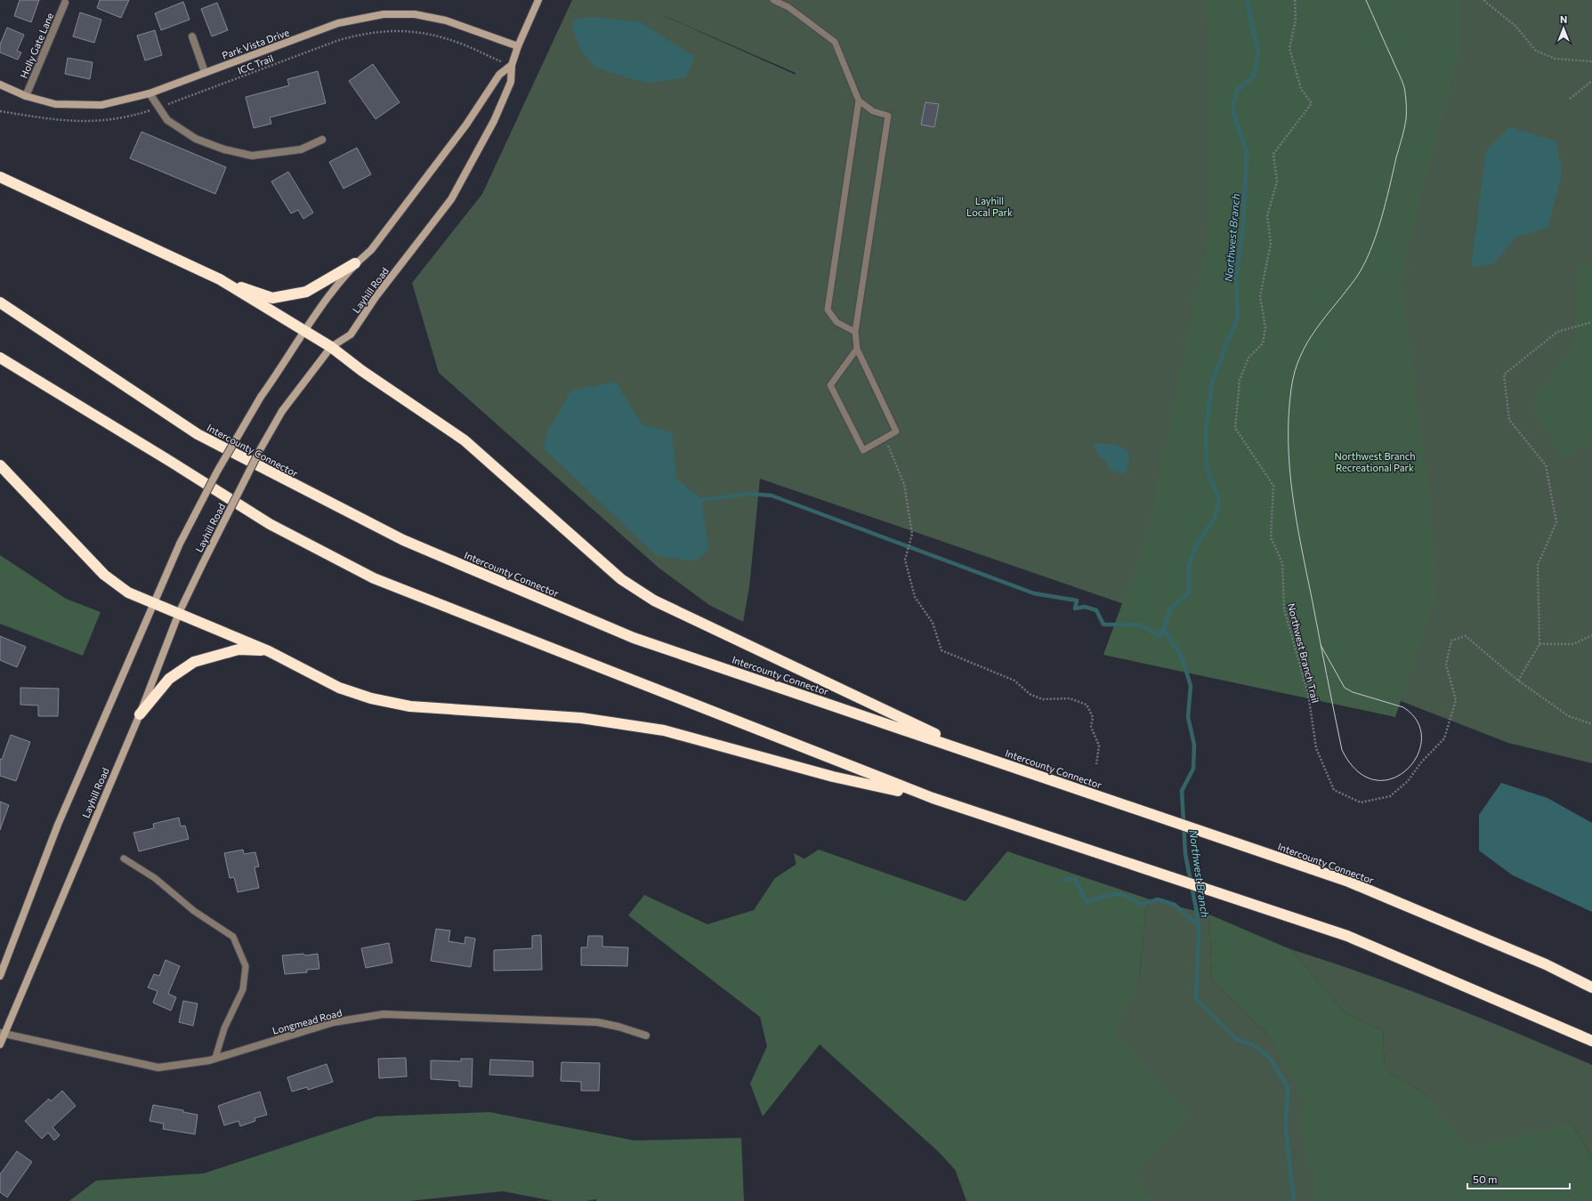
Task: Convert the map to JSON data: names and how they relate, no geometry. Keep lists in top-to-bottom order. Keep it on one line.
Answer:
{"streets":{"highway":["Intercounty Connector"],"main road":["Park Vista Drive","Layhill Road"],"street":["Holly Gate Lane","Longmead Road"],"path":["ICC Trail","Northwest Branch Trail"]},"crossings":[["Park Vista Drive","Holly Gate Lane"],["Park Vista Drive","Layhill Road"],["ICC Trail","Layhill Road"],["Layhill Road","Longmead Road"]],"water":["Northwest Branch"],"parks":["Layhill Local Park","Northwest Branch Recreational Park"],"scale_bar":"50 m","north":"top"}
